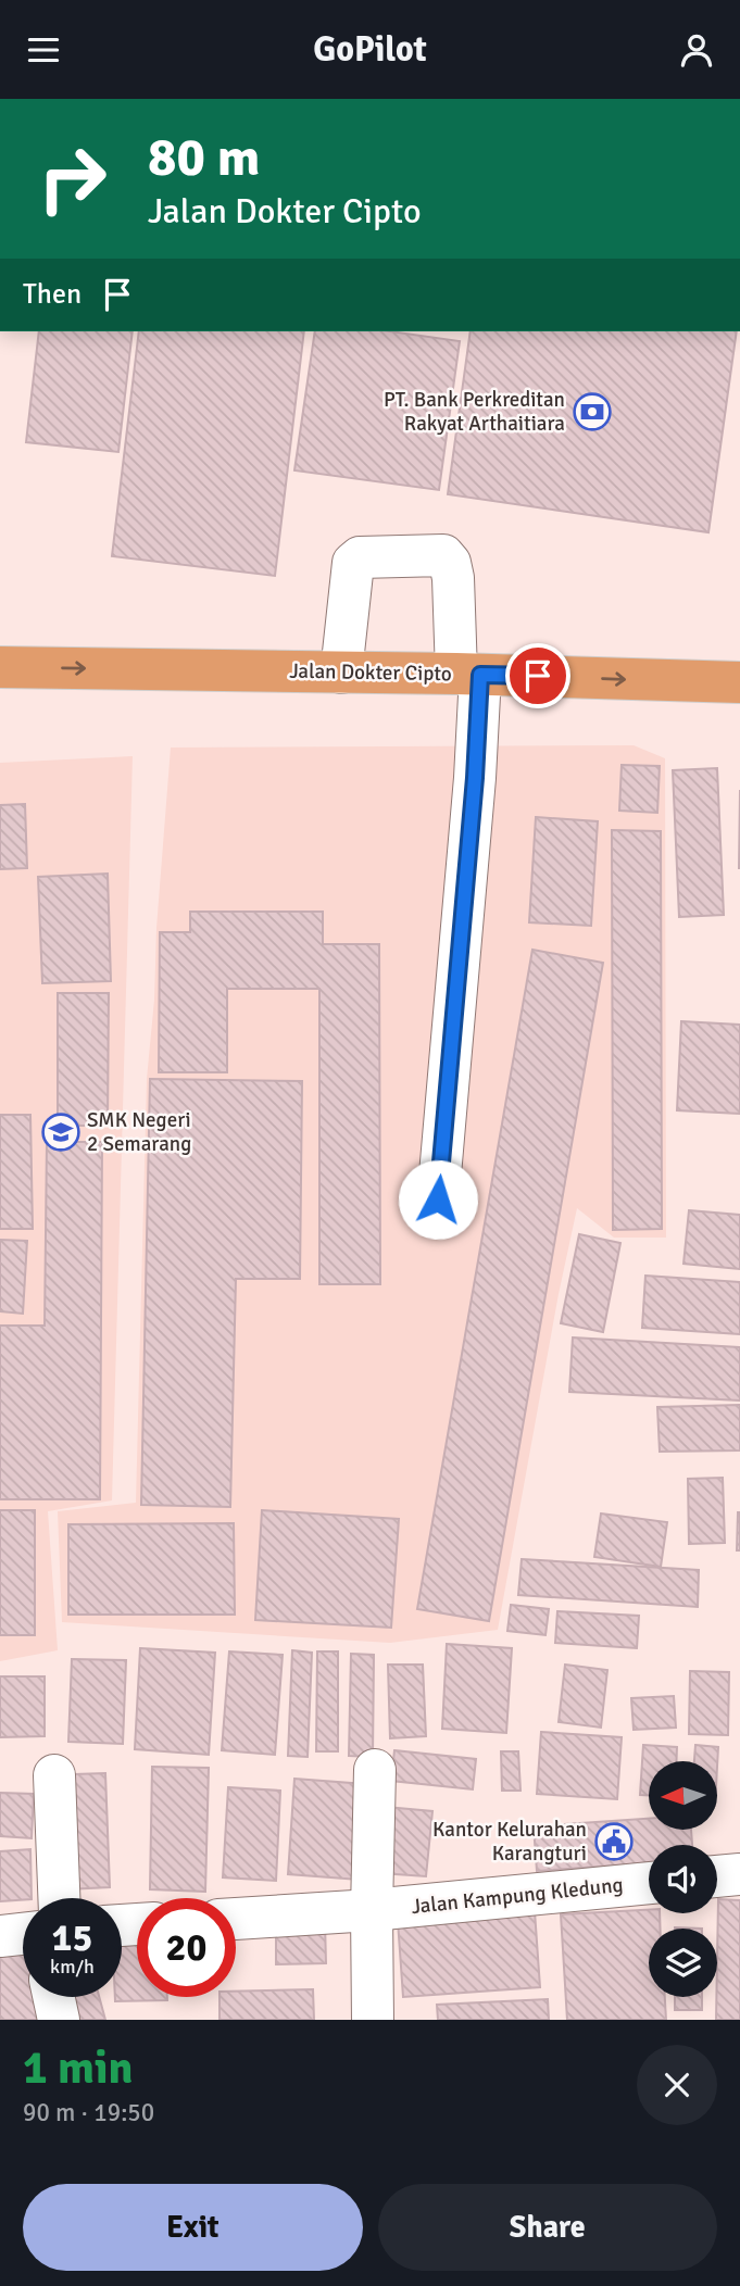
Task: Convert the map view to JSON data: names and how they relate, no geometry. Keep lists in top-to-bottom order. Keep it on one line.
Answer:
{"streets":{"highway":["Jalan Dokter Cipto"],"street":["Jalan Kampung Kledung"]},"one_way":["Jalan Dokter Cipto"],"places":{"bank":["PT. Bank Perkreditan Rakyat Arthaitiara"],"school or university":["SMK Negeri 2 Semarang"],"public building":["Kantor Kelurahan Karangturi"]},"north":"left","page":{"header":"GoPilot","turn":["80 m","Jalan Dokter Cipto"],"then":"Then","speed":"15 km/h","limit":"20","heading":["1 min","90 m · 19:50"],"buttons":["Exit","Share"]}}
